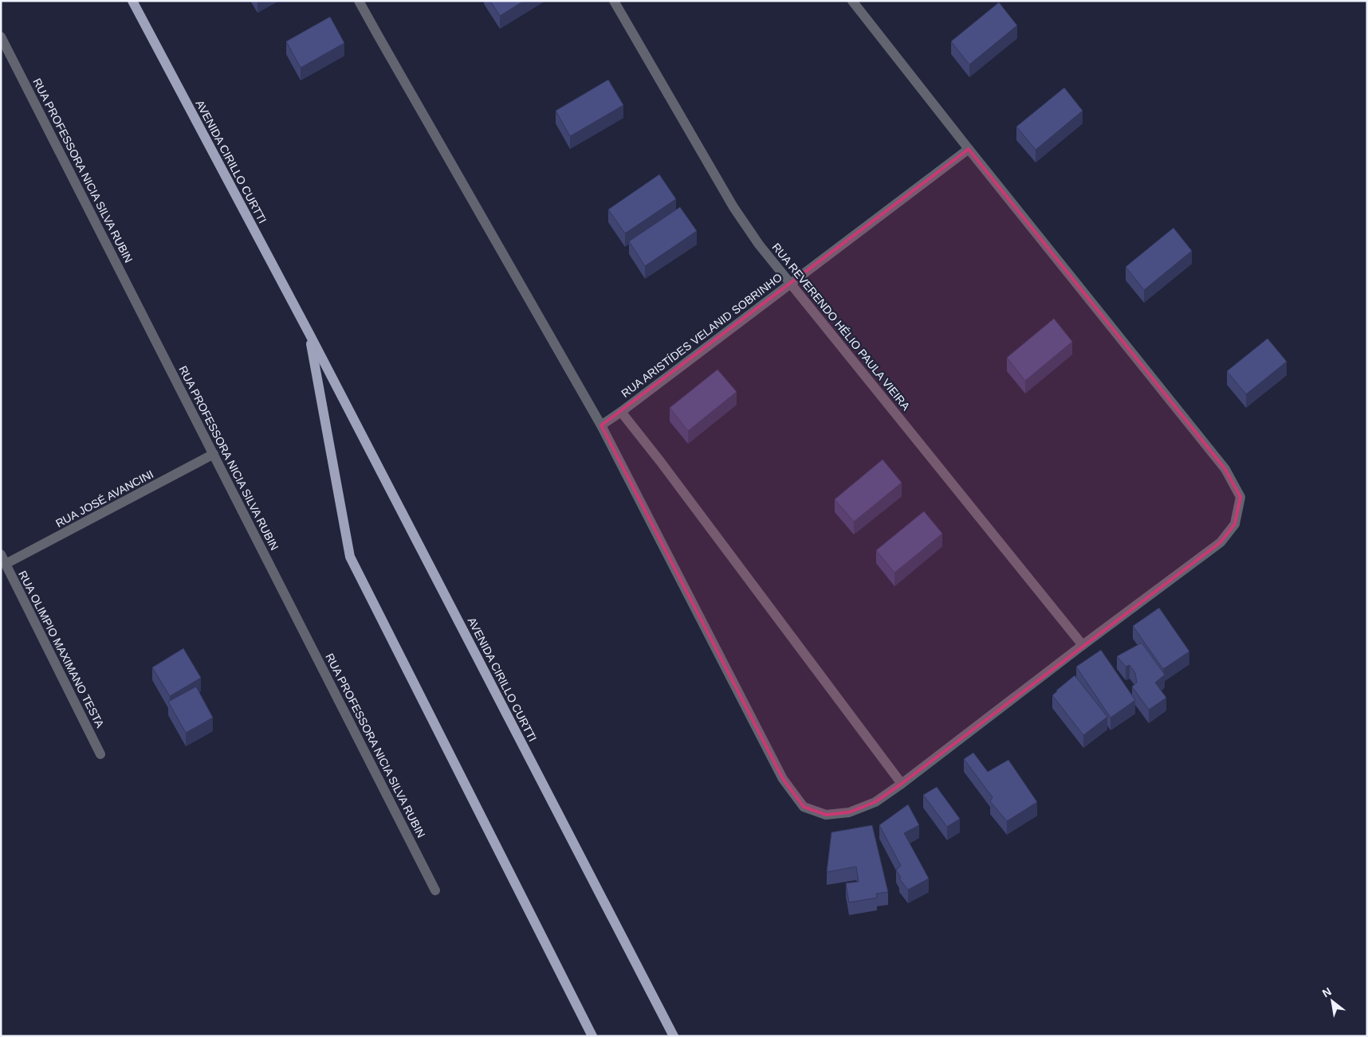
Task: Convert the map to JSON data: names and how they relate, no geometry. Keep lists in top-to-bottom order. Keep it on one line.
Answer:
{"streets":{"main road":["AVENIDA CIRILLO CURTTI"],"street":["RUA PROFESSORA NICIA SILVA RUBIN","RUA REVERENDO HÉLIO PAULA VIEIRA","RUA ARISTÍDES VELANID SOBRINHO","RUA JOSÉ AVANCINI","RUA OLIMPIO MAXIMANO TESTA"]},"crossings":[["RUA PROFESSORA NICIA SILVA RUBIN","RUA JOSÉ AVANCINI"],["RUA REVERENDO HÉLIO PAULA VIEIRA","RUA ARISTÍDES VELANID SOBRINHO"],["RUA JOSÉ AVANCINI","RUA OLIMPIO MAXIMANO TESTA"]],"north":"top left"}
